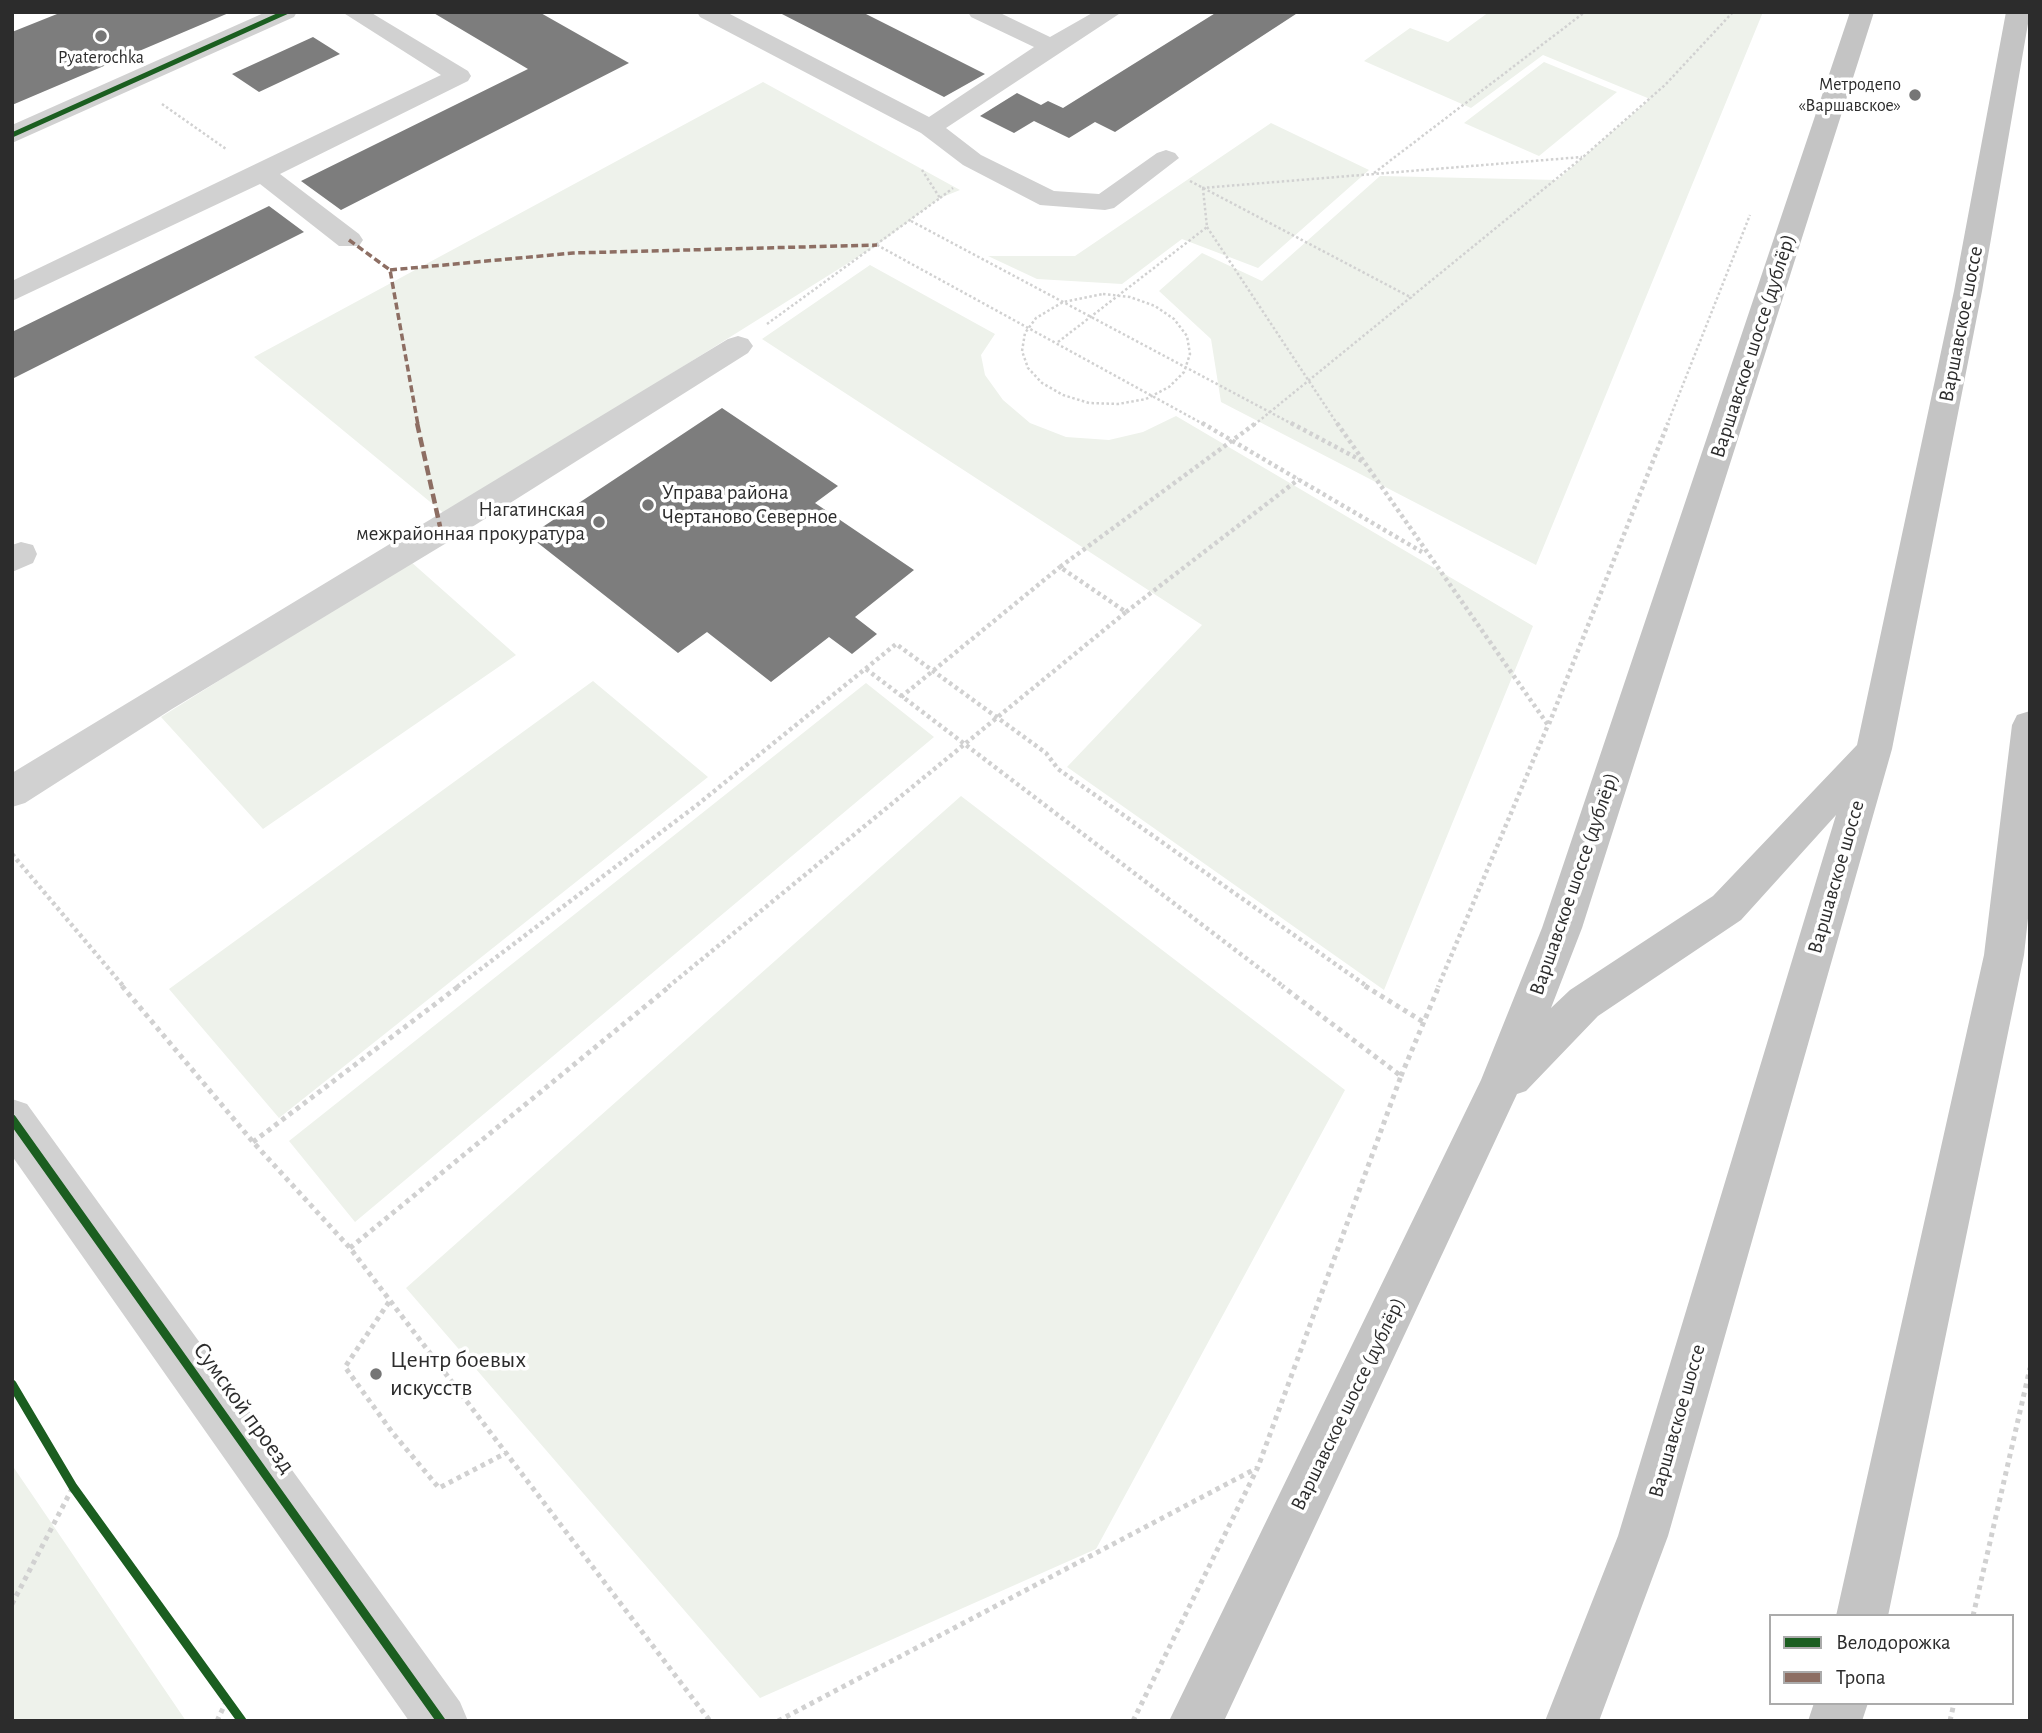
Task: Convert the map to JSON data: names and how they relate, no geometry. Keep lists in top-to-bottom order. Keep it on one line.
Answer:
{"streets":{"main road":["Варшавское шоссе","Варшавское шоссе (дублёр)"],"street":["Сумской проезд"]},"places":["Pyaterochka","Метродепо «Варшавское»","Управа района Чертаново Северное","Нагатинская межрайонная прокуратура","Центр боевых искусств"],"legend":["Велодорожка","Тропа"]}
